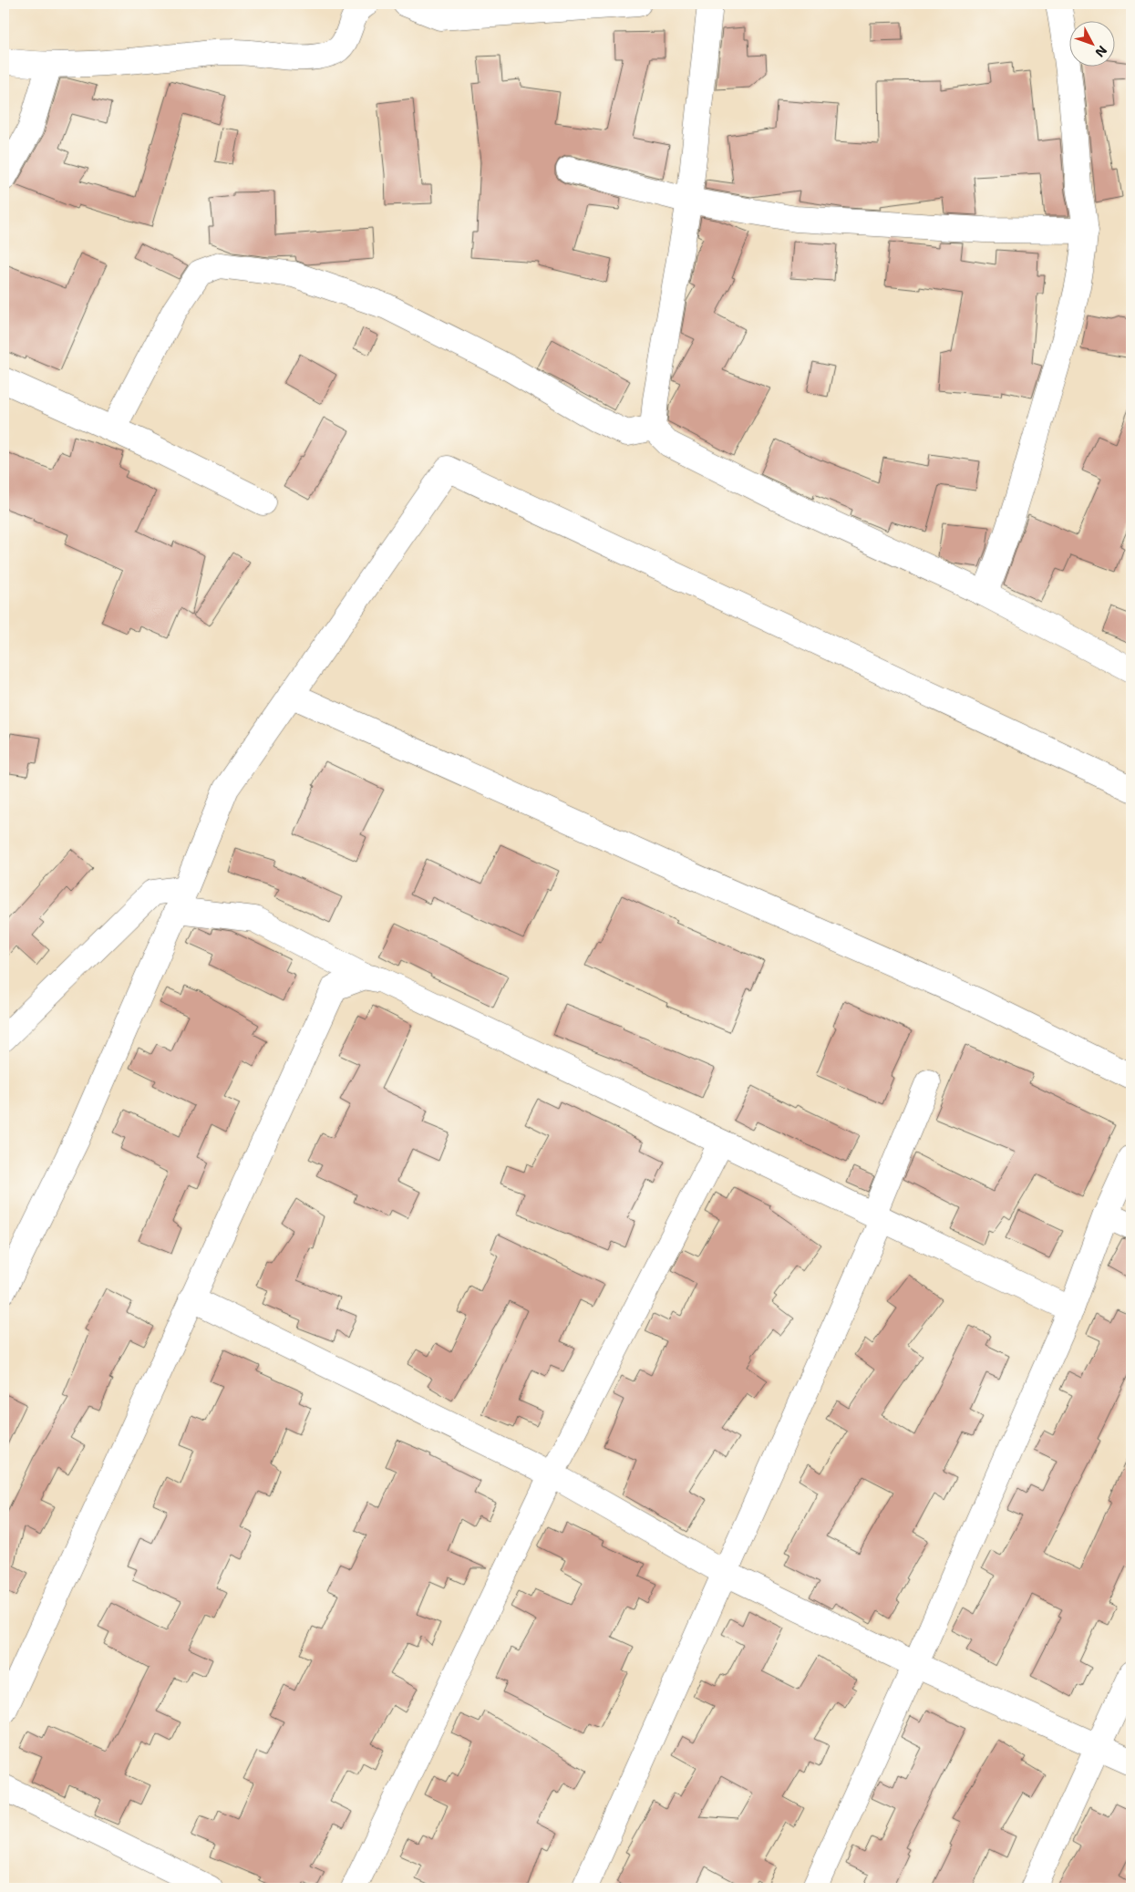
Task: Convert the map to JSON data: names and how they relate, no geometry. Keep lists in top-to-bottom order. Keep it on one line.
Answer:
{"north":"bottom right"}
